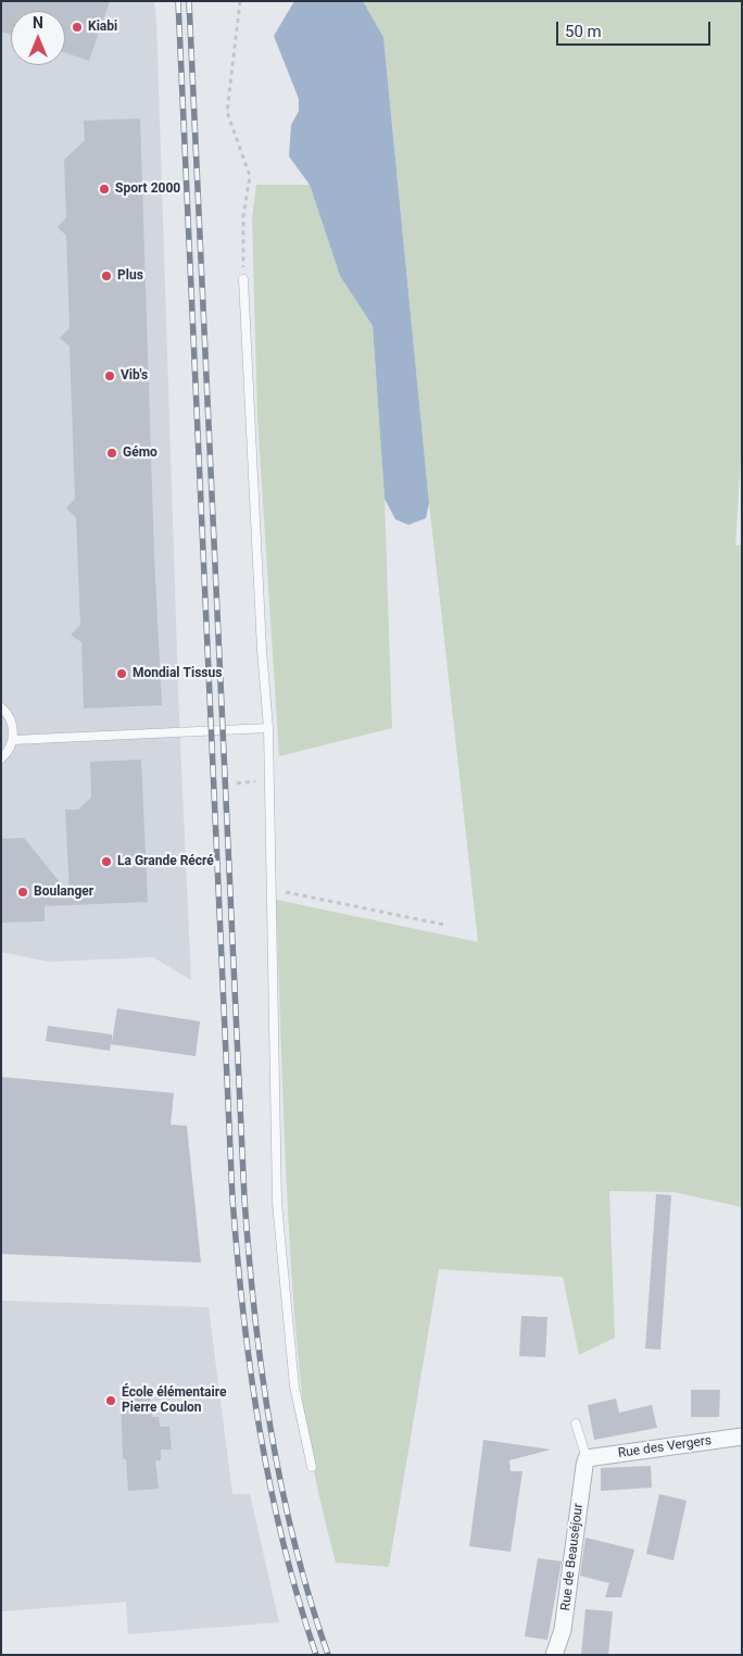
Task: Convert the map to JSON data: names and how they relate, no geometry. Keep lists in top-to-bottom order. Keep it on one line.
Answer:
{"streets":{"street":["Rue des Vergers","Rue de Beauséjour"]},"crossings":[["Rue des Vergers","Rue de Beauséjour"]],"places":["Kiabi","Sport 2000","Plus","Vib's","Gémo","Mondial Tissus","La Grande Récré","Boulanger","École élémentaire Pierre Coulon"],"scale_bar":"50 m","north":"top"}
